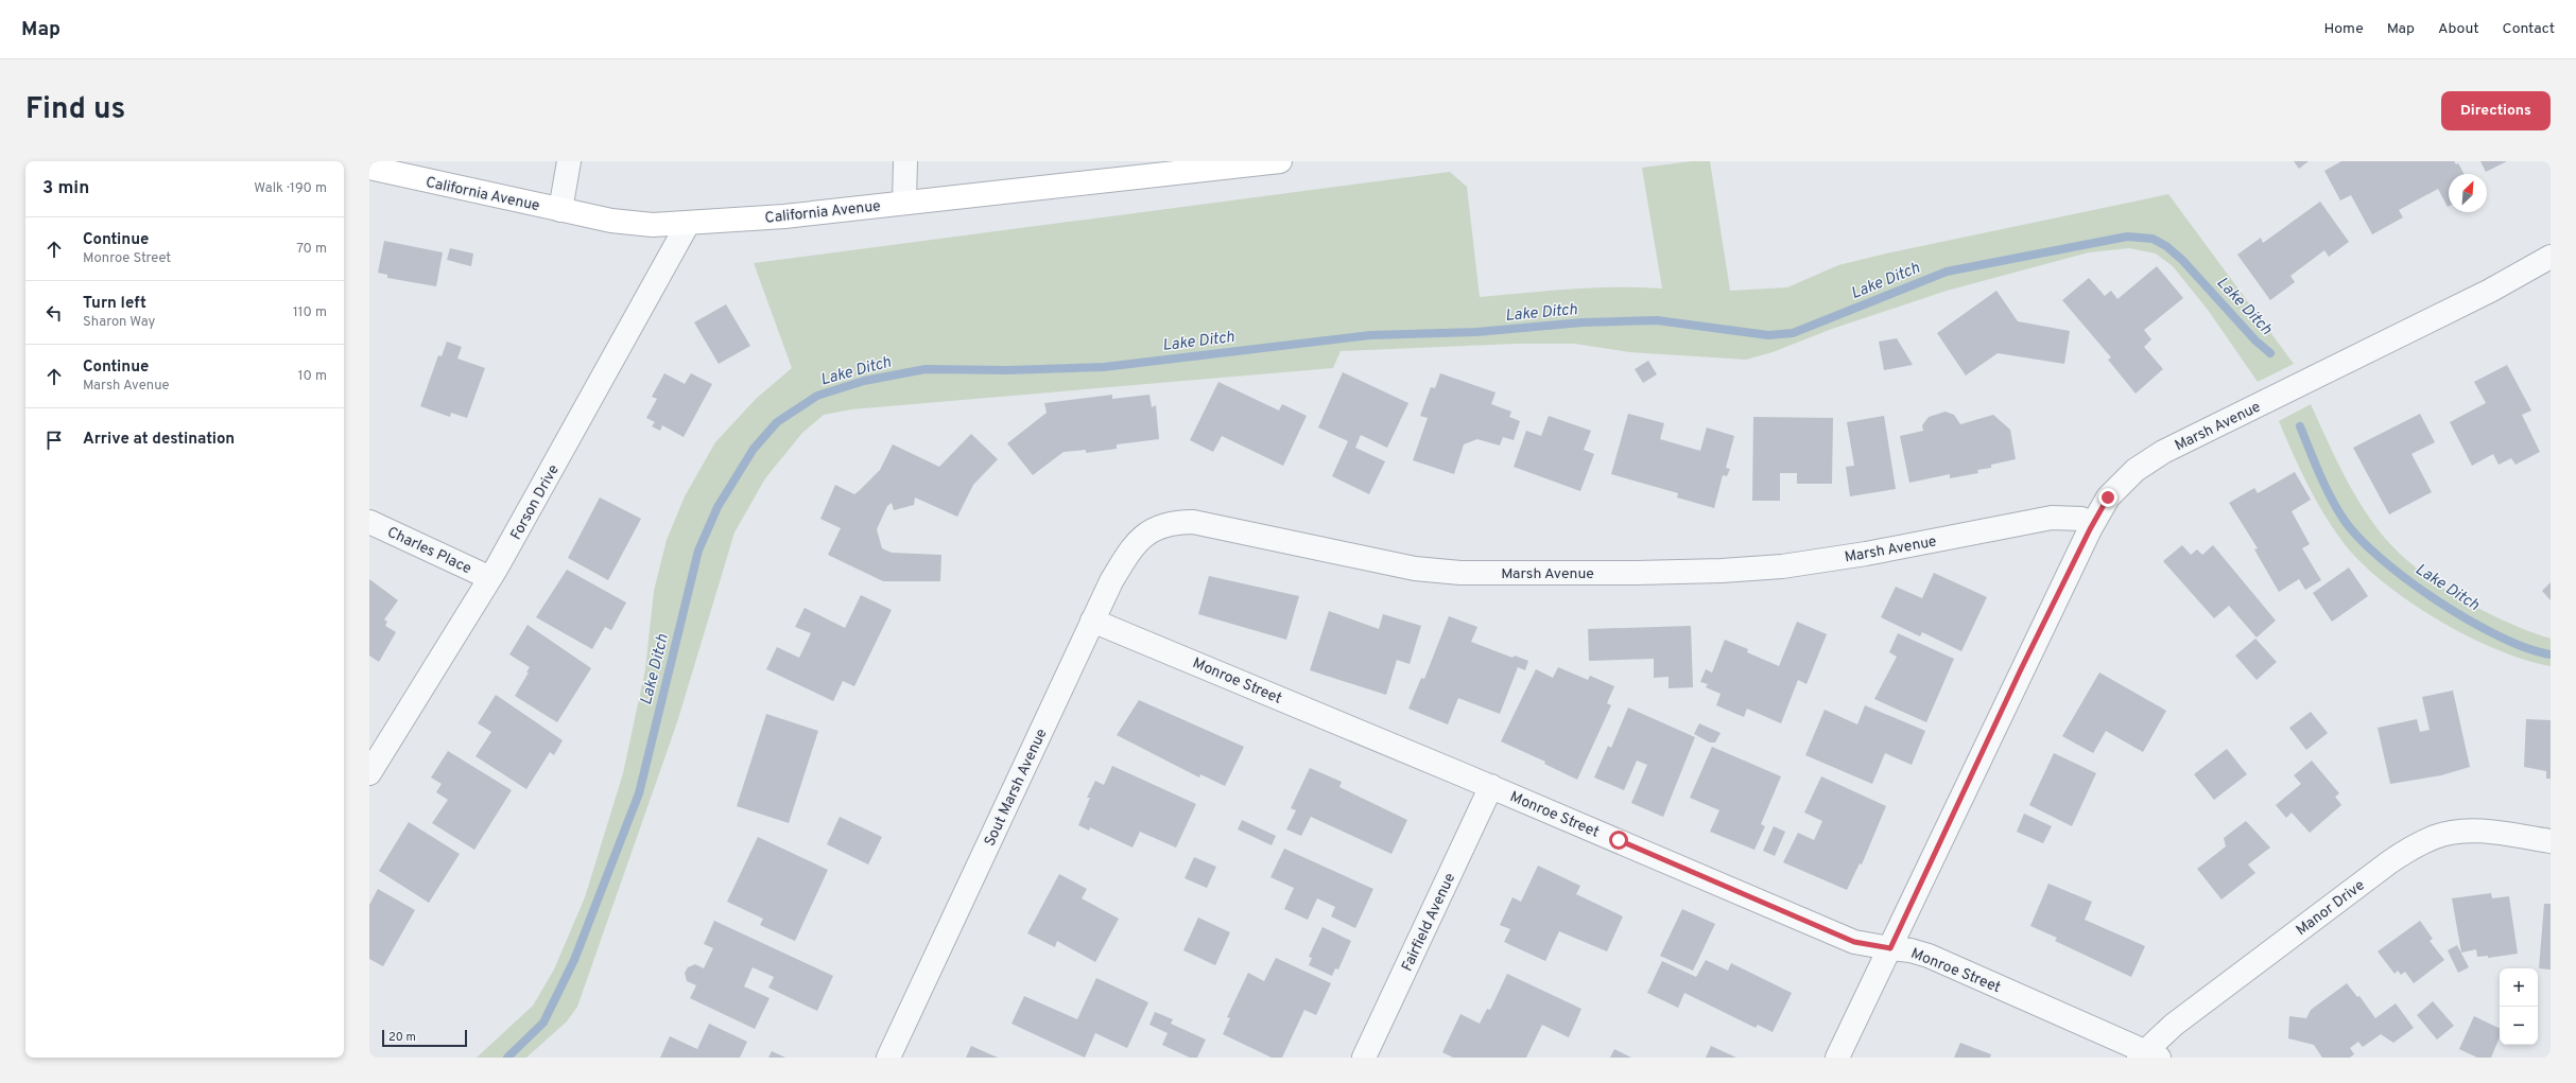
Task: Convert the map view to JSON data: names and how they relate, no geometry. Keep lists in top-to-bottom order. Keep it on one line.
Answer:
{"streets":{"main road":["California Avenue"],"street":["Marsh Avenue","Forson Drive","Charles Place","Monroe Street","Sout Marsh Avenue","Manor Drive","Fairfield Avenue"]},"crossings":[["California Avenue","Forson Drive"],["Marsh Avenue","Sout Marsh Avenue"],["Forson Drive","Charles Place"],["Monroe Street","Sout Marsh Avenue"],["Monroe Street","Manor Drive"],["Monroe Street","Fairfield Avenue"]],"water":["Lake Ditch"],"scale_bar":"20 m","north":"top right","page":{"header":"Map","nav":["Home","Map","About","Contact"],"title":"Find us","buttons":"Directions","heading":["3 min","Walk · 190 m"],"list":[["Continue","Monroe Street","70 m"],["Turn left","Sharon Way","110 m"],["Continue","Marsh Avenue","10 m"],"Arrive at destination"],"map_buttons":["+","−"],"scale":"20 m"}}
